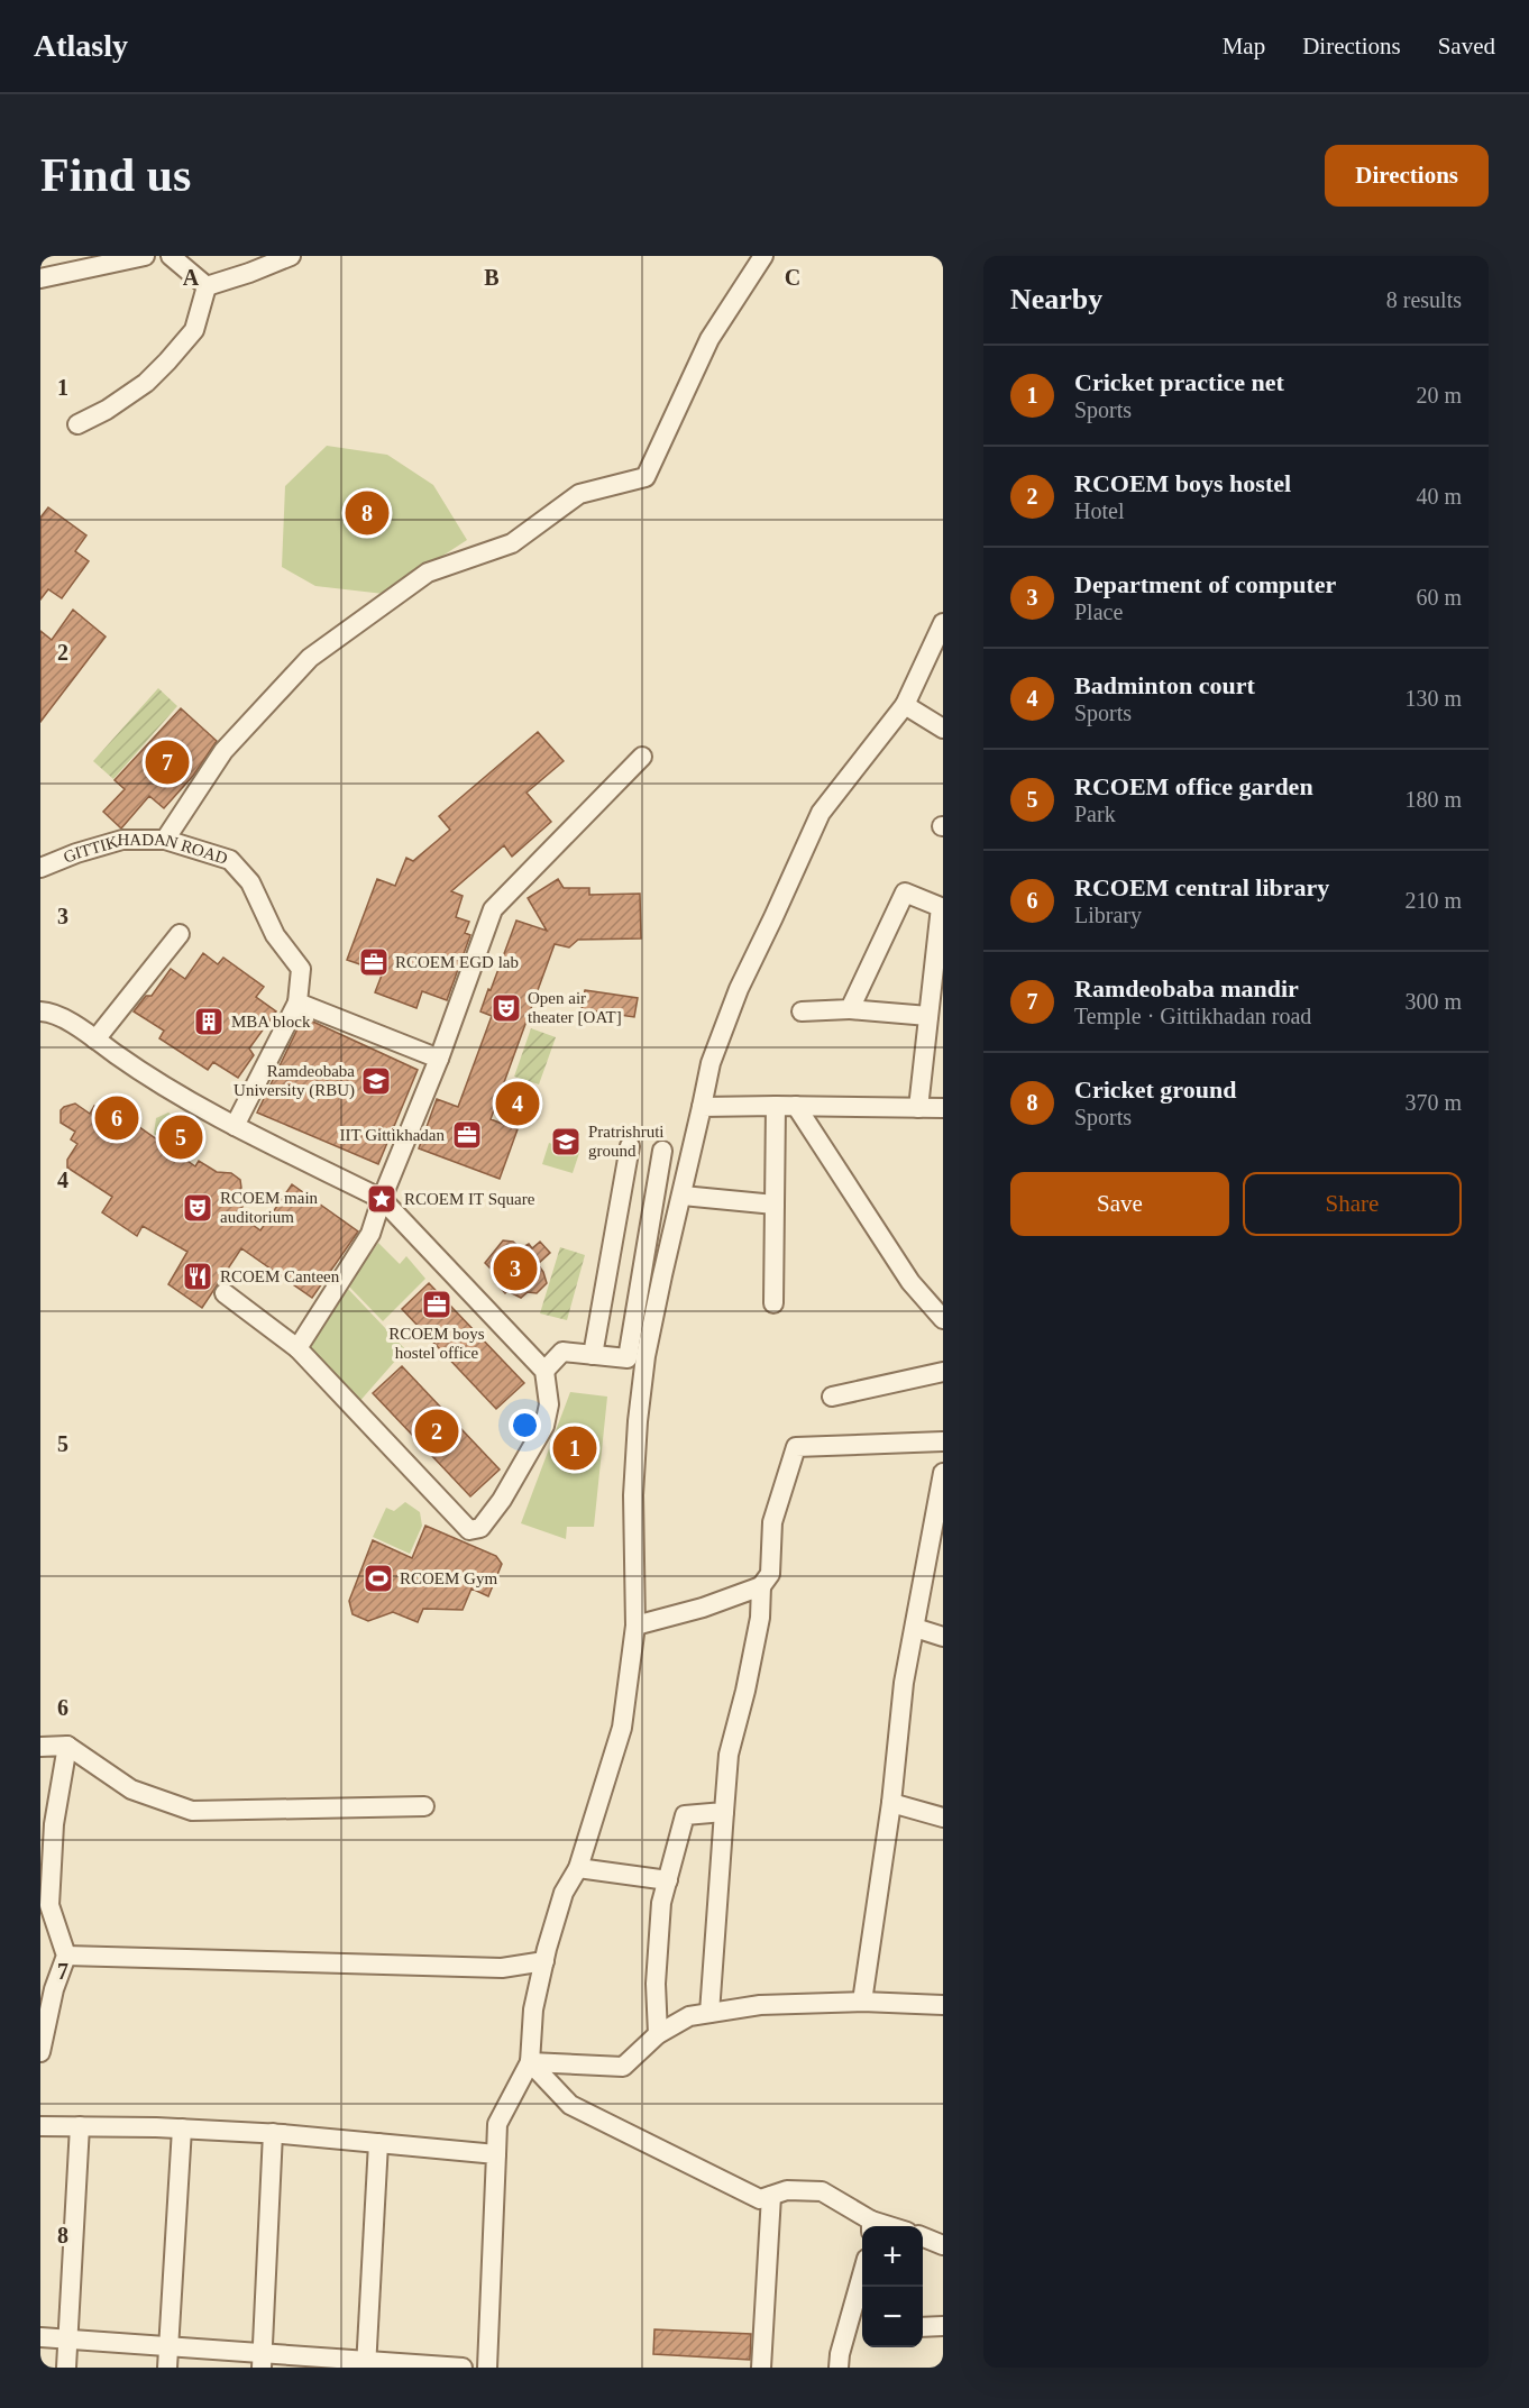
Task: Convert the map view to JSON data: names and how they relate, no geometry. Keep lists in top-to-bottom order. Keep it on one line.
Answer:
{"streets":{"street":["GITTIKHADAN ROAD"]},"places":{"office":["RCOEM EGD lab","IIT Gittikhadan","RCOEM boys hostel office"],"theatre":["Open air theater [OAT]","RCOEM main auditorium"],"building":["MBA block"],"school or university":["Ramdeobaba University (RBU)","Pratrishruti ground"],"place":["RCOEM IT Square"],"restaurant":["RCOEM Canteen"],"sports":["RCOEM Gym"]},"page":{"header":"Atlasly","nav":["Map","Directions","Saved"],"buttons":["Directions",["Save","Share"]],"title":"Find us","heading":["Nearby","8 results"],"list":[{"mark":"1","name":"Cricket practice net","note":"Sports","value":"20 m"},{"mark":"2","name":"RCOEM boys hostel","note":"Hotel","value":"40 m"},{"mark":"3","name":"Department of computer","note":"Place","value":"60 m"},{"mark":"4","name":"Badminton court","note":"Sports","value":"130 m"},{"mark":"5","name":"RCOEM office garden","note":"Park","value":"180 m"},{"mark":"6","name":"RCOEM central library","note":"Library","value":"210 m"},{"mark":"7","name":"Ramdeobaba mandir","note":"Temple · Gittikhadan road","value":"300 m"},{"mark":"8","name":"Cricket ground","note":"Sports","value":"370 m"}],"pins":["8","7","4","6","5","3","2","1"],"map_buttons":["+","−"]},"grid":{"columns":["A","B","C"],"rows":["1","2","3","4","5","6","7","8"]}}
